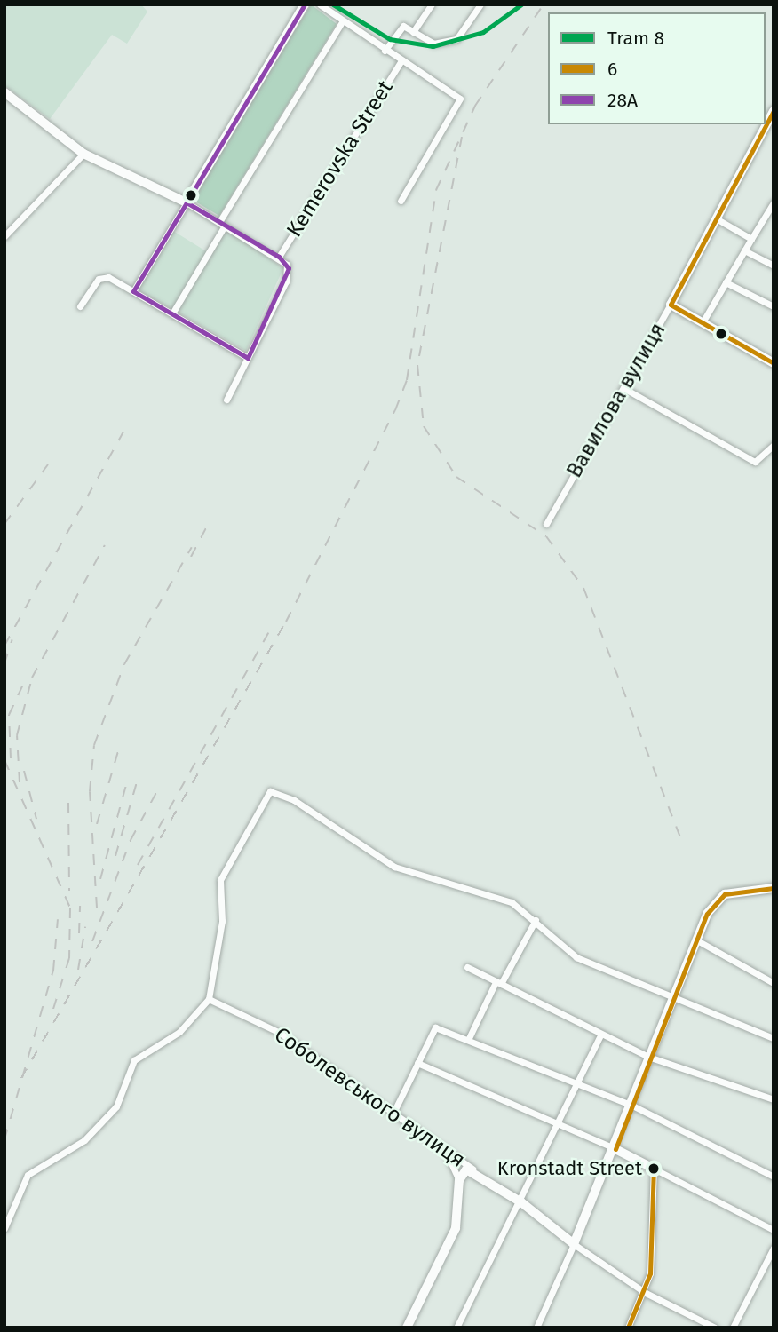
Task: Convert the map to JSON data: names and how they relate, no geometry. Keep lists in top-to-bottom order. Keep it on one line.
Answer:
{"streets":{"street":["Kemerovska Street","Вавилова вулиця","Соболевського вулиця"]},"places":["Kronstadt Street"],"lines":["tram line 8","transit line 28A","transit line 6"],"legend":["Tram 8","6","28A"]}
